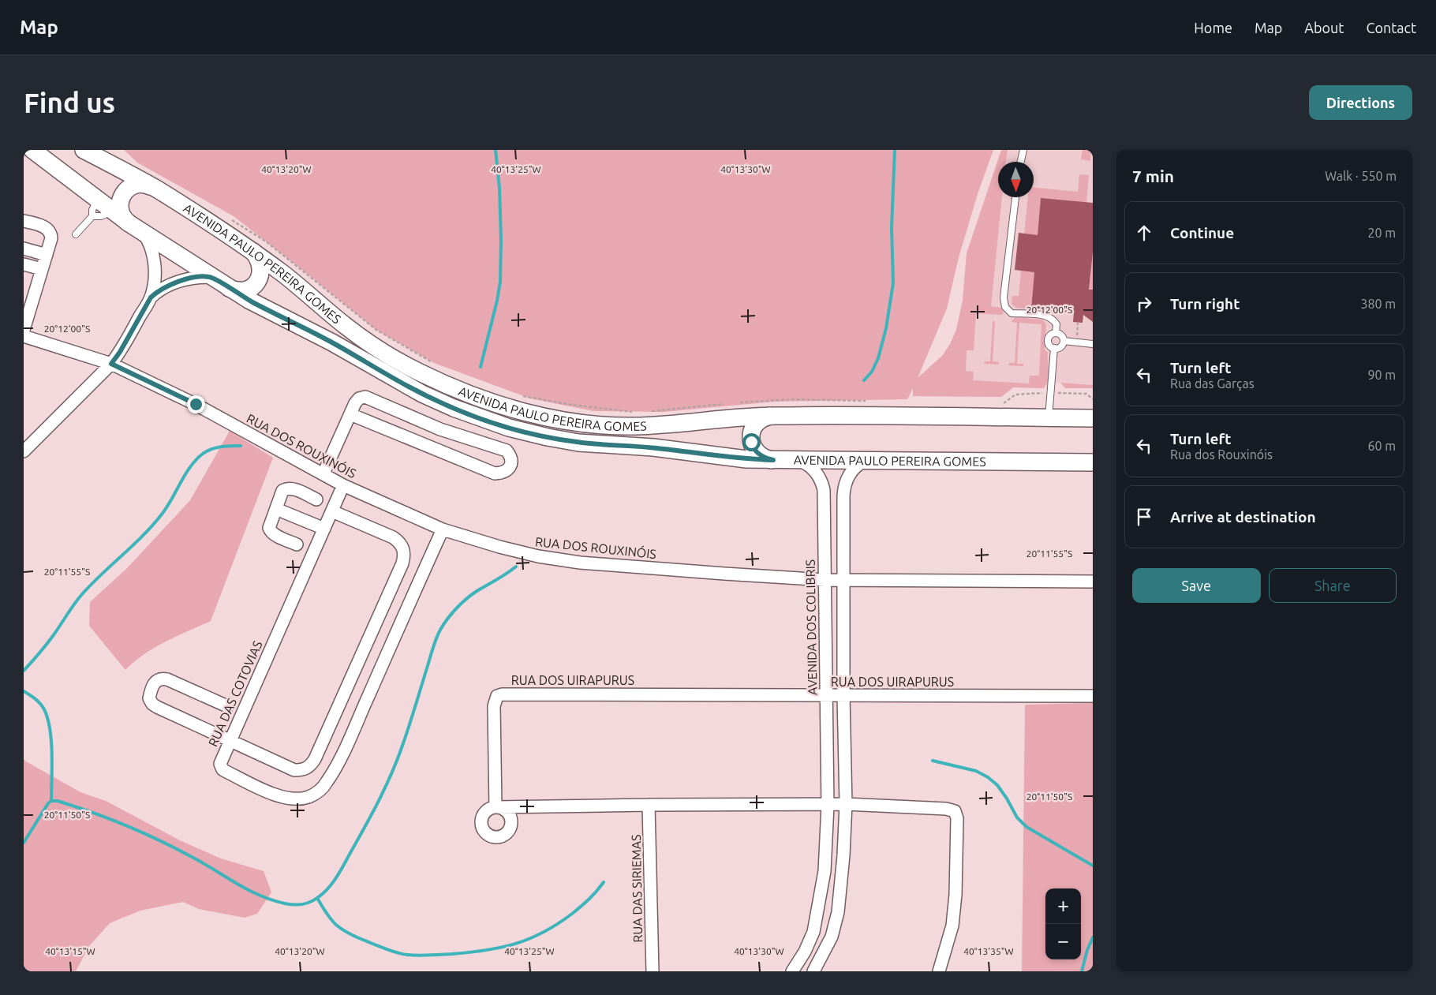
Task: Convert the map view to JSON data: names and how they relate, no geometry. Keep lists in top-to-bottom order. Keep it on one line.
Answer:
{"streets":{"main road":["AVENIDA PAULO PEREIRA GOMES"],"street":["RUA DOS ROUXINÓIS","AVENIDA DOS COLIBRIS","RUA DOS UIRAPURUS","RUA DAS COTOVIAS","RUA DAS SIRIEMAS"]},"crossings":[["AVENIDA PAULO PEREIRA GOMES","AVENIDA DOS COLIBRIS"],["RUA DOS ROUXINÓIS","AVENIDA DOS COLIBRIS"],["RUA DOS ROUXINÓIS","RUA DAS COTOVIAS"],["AVENIDA DOS COLIBRIS","RUA DOS UIRAPURUS"],["RUA DOS UIRAPURUS","RUA DAS SIRIEMAS"]],"north":"bottom","page":{"header":"Map","nav":["Home","Map","About","Contact"],"buttons":["Directions",["Save","Share"]],"title":"Find us","heading":["7 min","Walk · 550 m"],"list":[["Continue","20 m"],["Turn right","380 m"],["Turn left","Rua das Garças","90 m"],["Turn left","Rua dos Rouxinóis","60 m"],"Arrive at destination"],"map_buttons":["+","−"]},"coordinates":["40°13'20\"W","40°13'25\"W","40°13'30\"W","20°12'00\"S","20°11'55\"S","20°11'50\"S","40°13'15\"W","40°13'35\"W"]}
